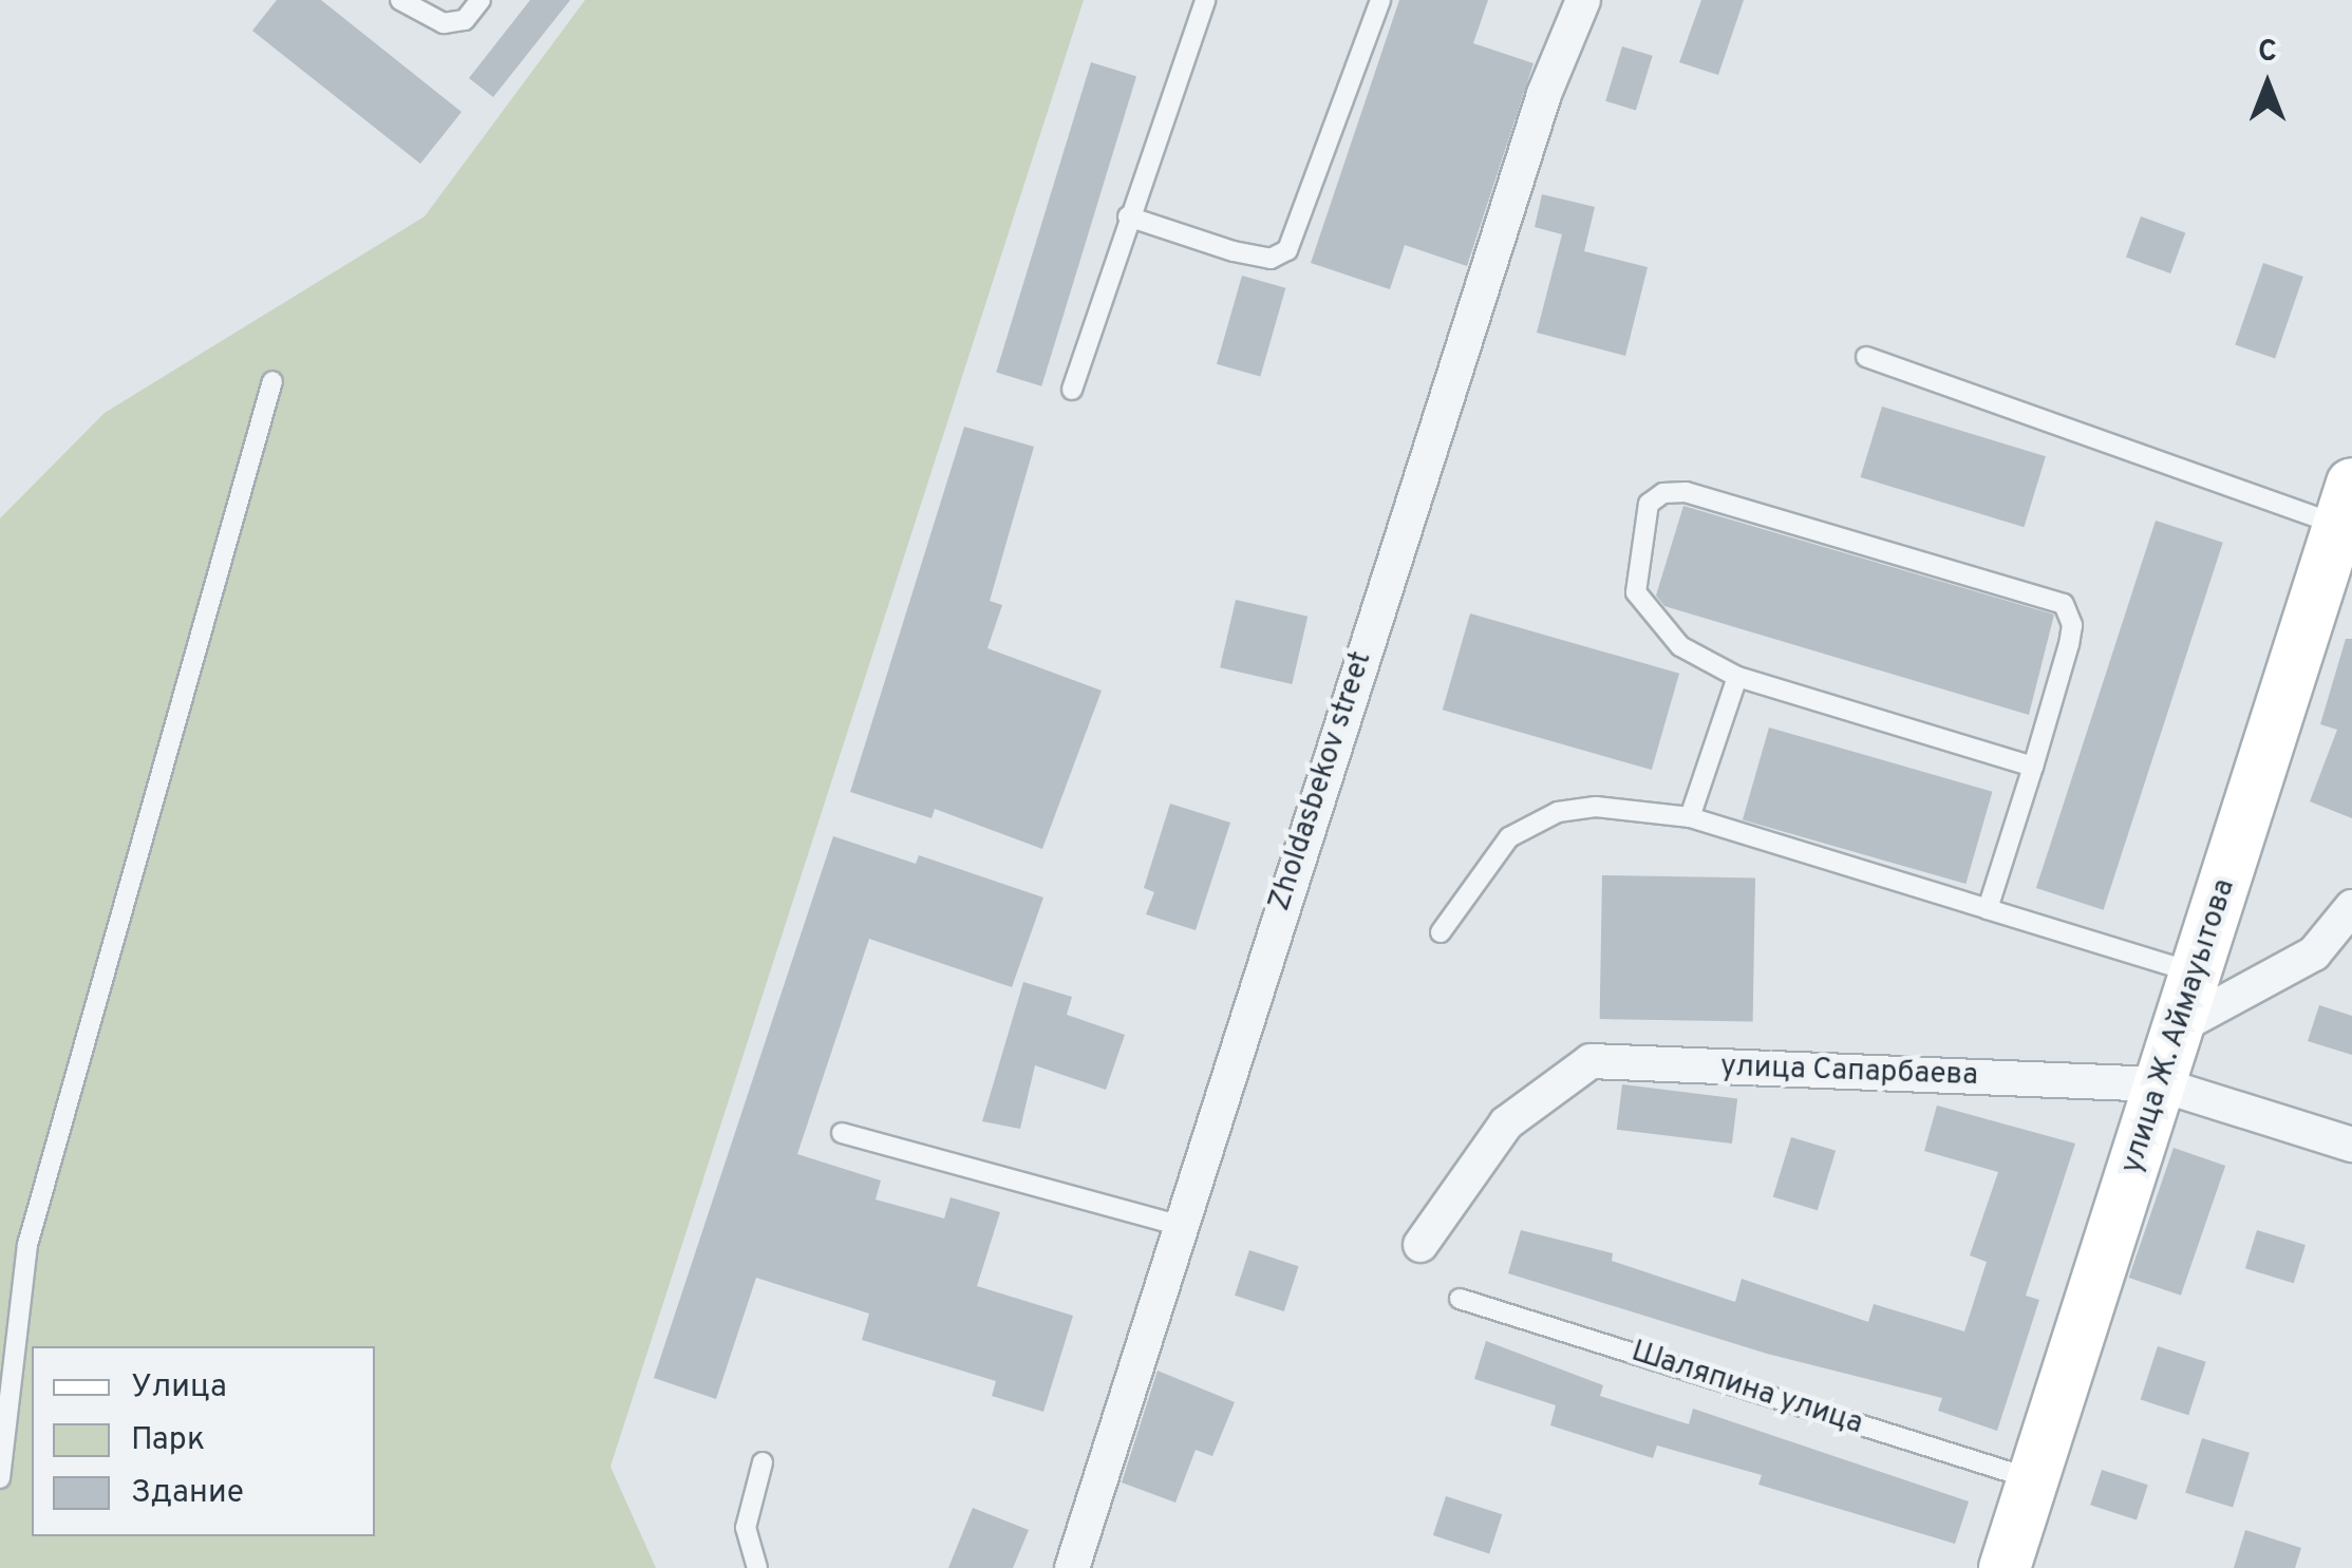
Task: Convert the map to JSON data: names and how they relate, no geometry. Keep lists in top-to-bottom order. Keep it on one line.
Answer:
{"streets":{"street":["Zholdasbekov street","улица Ж. Аймауытова","улица Сапарбаева"],"lane":["Шаляпина улица"]},"crossings":[["улица Ж. Аймауытова","улица Сапарбаева"],["улица Ж. Аймауытова","Шаляпина улица"]],"legend":["Улица","Парк","Здание"],"north":"top"}
